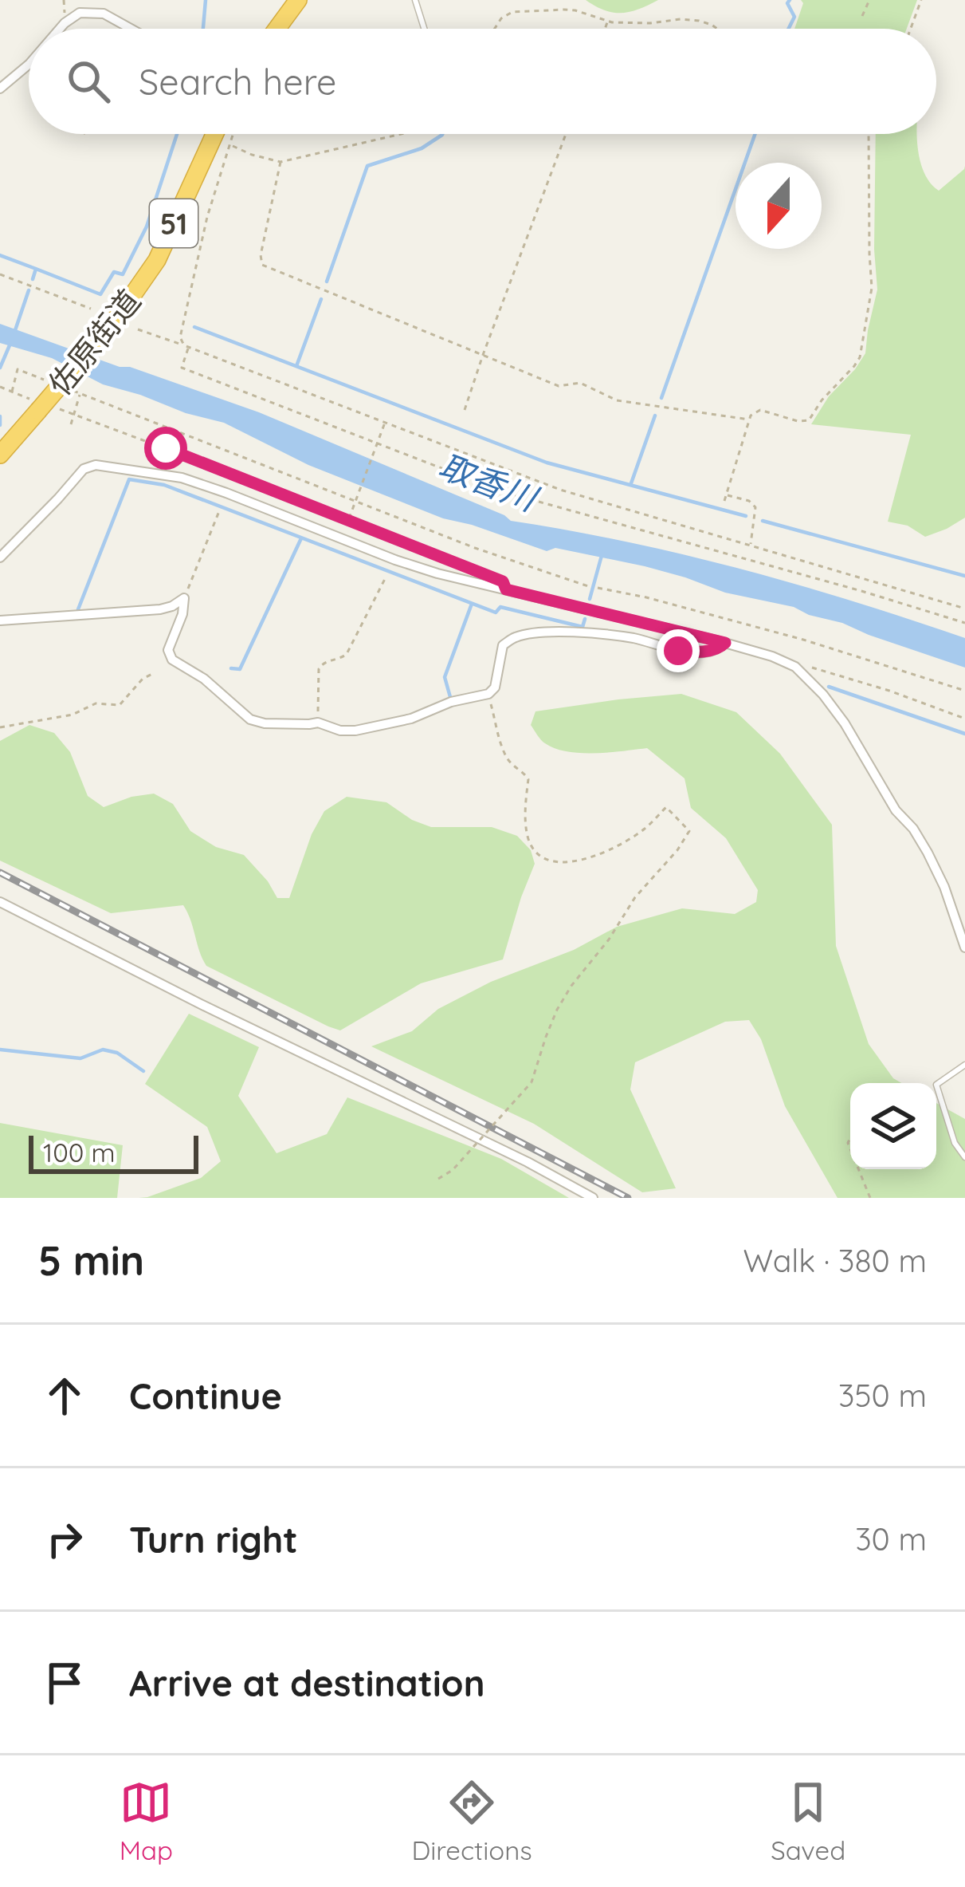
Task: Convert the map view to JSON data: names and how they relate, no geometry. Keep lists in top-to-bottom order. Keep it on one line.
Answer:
{"streets":{"highway":["51","佐原街道"]},"water":["取香川"],"scale_bar":"100 m","north":"bottom","page":{"search":"Search here","scale":"100 m","heading":["5 min","Walk · 380 m"],"list":[["Continue","350 m"],["Turn right","30 m"],"Arrive at destination"],"nav":["Map","Directions","Saved"]}}
